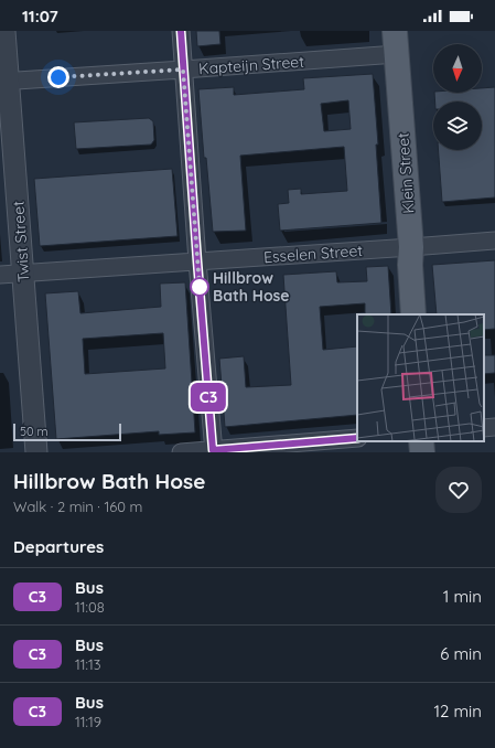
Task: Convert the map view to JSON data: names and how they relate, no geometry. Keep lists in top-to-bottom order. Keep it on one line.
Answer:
{"streets":{"main road":["Klein Street"],"street":["Kapteijn Street","Twist Street","Esselen Street"]},"crossings":[["Kapteijn Street","Klein Street"],["Kapteijn Street","Twist Street"],["Klein Street","Esselen Street"],["Twist Street","Esselen Street"]],"places":["Hillbrow Bath Hose"],"lines":["bus line C3"],"scale_bar":"50 m","north":"bottom","page":{"status":"11:07","on_map":"C3","scale":"50 m","heading":[["Hillbrow Bath Hose","Walk · 2 min · 160 m"],"Departures"],"list":[{"mark":"C3","name":"Bus","note":"11:08","value":"1 min"},{"mark":"C3","name":"Bus","note":"11:13","value":"6 min"},{"mark":"C3","name":"Bus","note":"11:19","value":"12 min"}]}}
